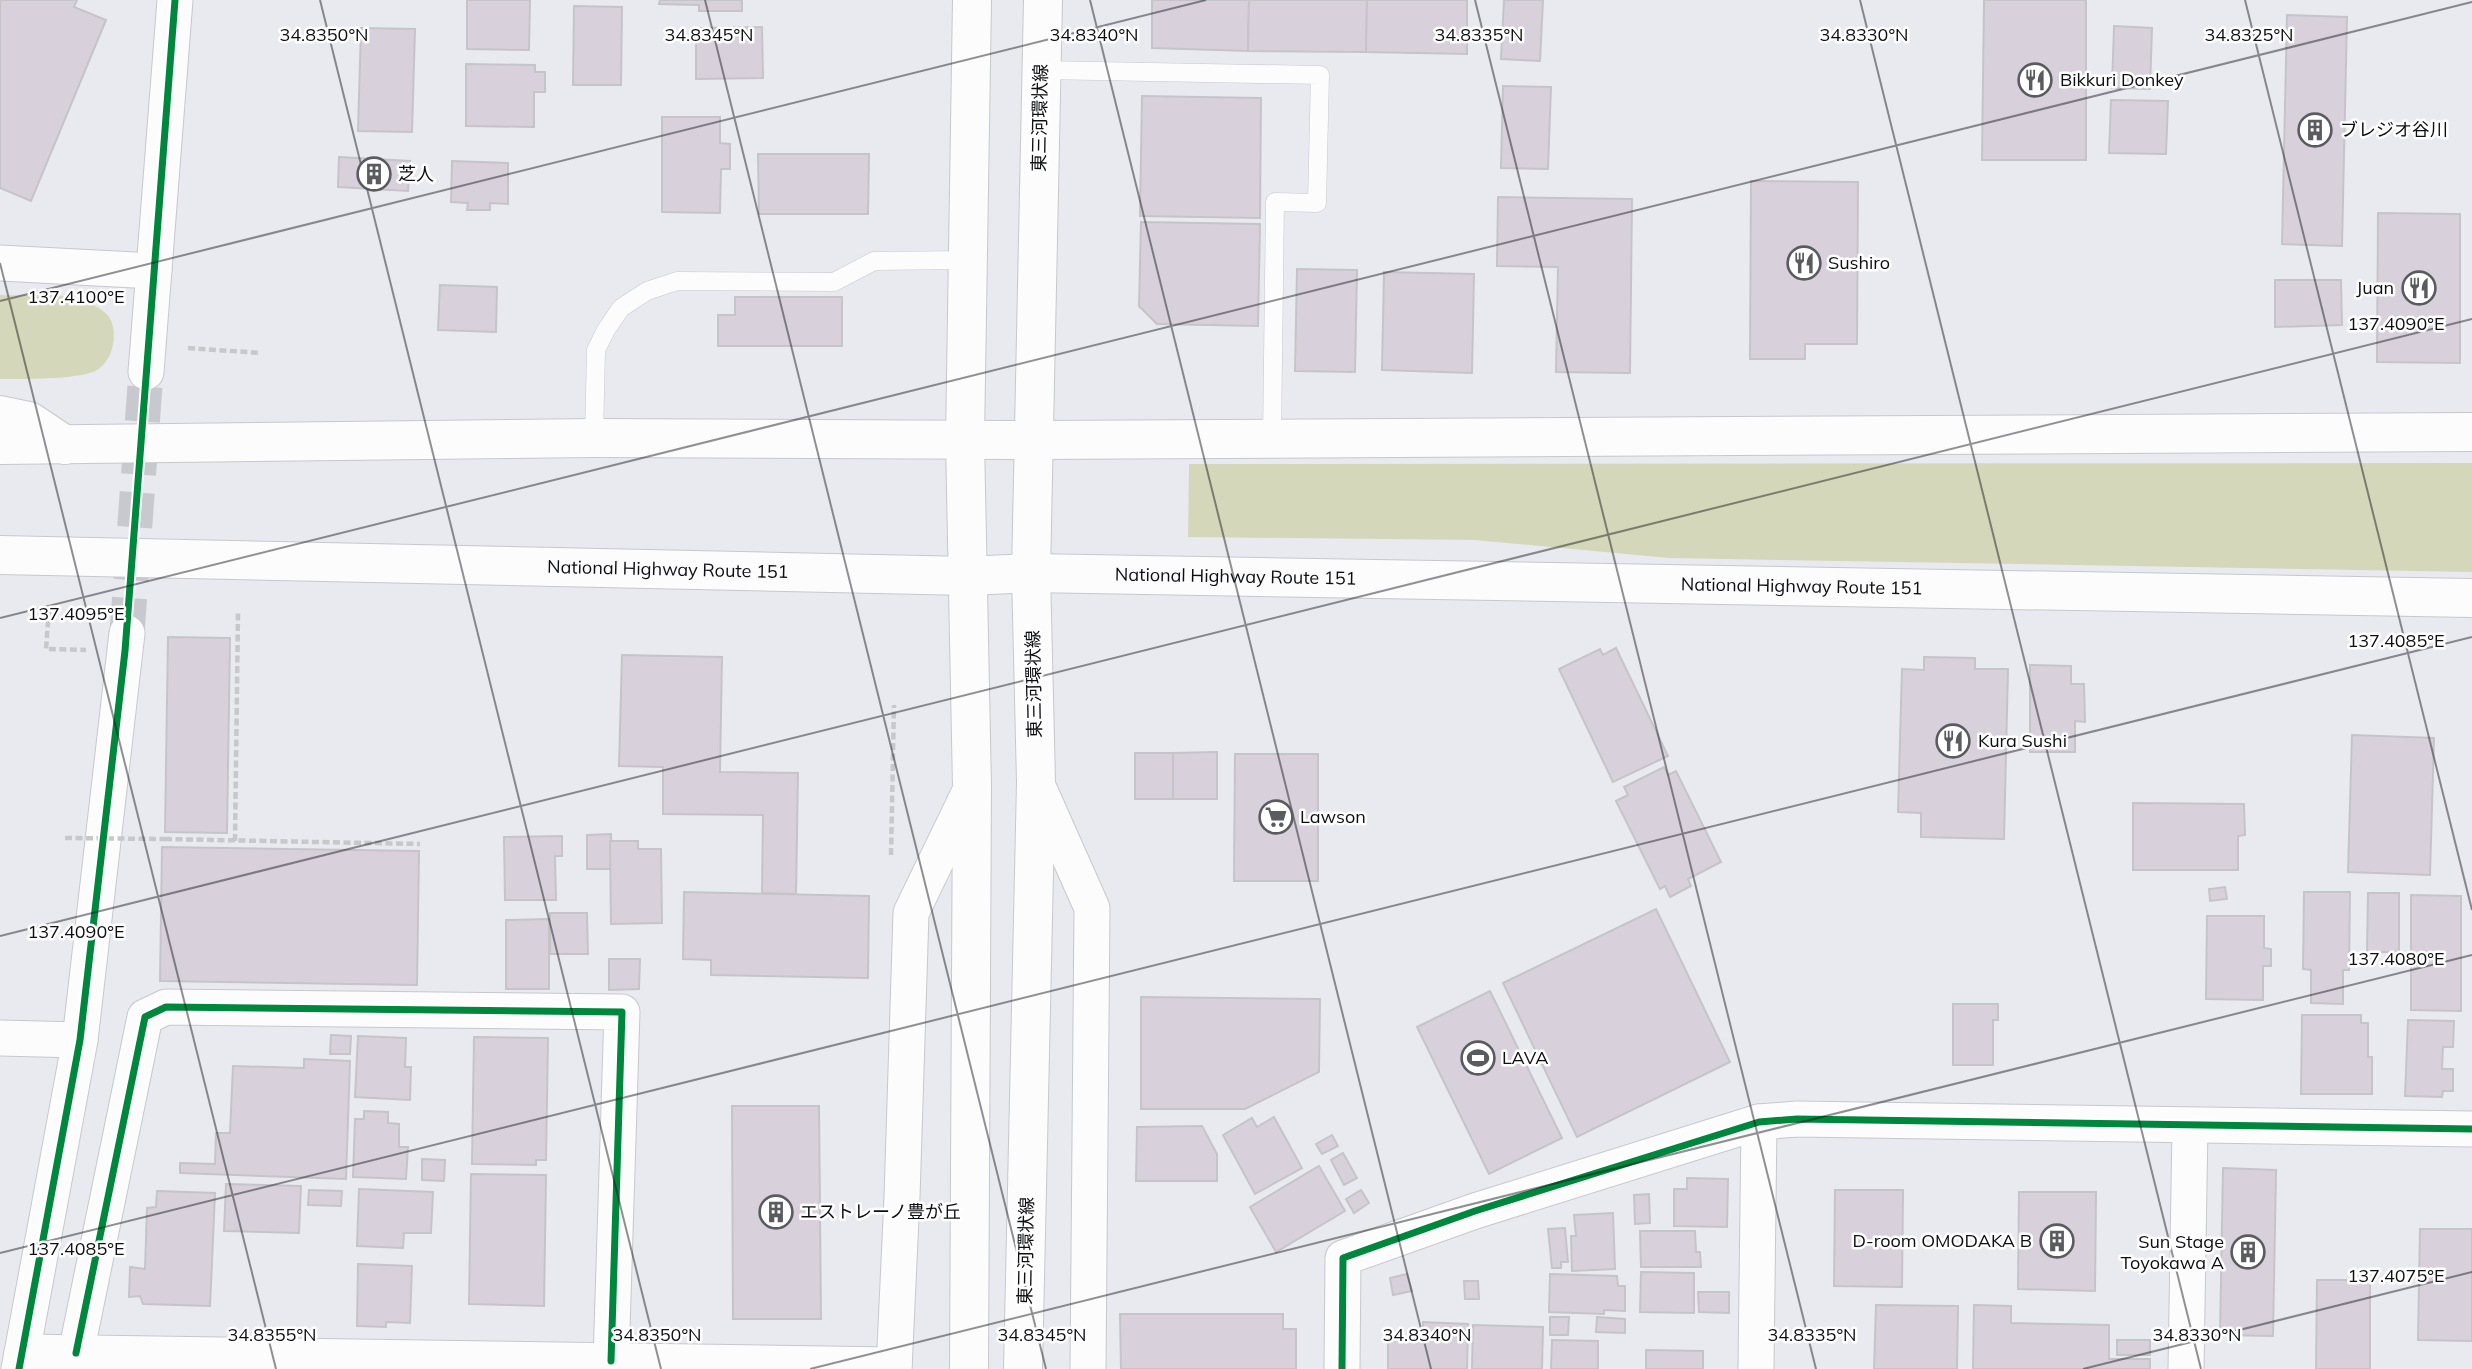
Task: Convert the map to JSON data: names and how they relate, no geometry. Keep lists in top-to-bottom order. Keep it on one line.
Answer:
{"streets":{"main road":["東三河環状線","National Highway Route 151"]},"crossings":[["東三河環状線","National Highway Route 151"]],"places":{"restaurant":["Bikkuri Donkey","Sushiro","Juan","Kura Sushi"],"building":["ブレジオ谷川","芝人","エストレーノ豊が丘","D-room OMODAKA B","Sun Stage Toyokawa A"],"supermarket":["Lawson"],"sports":["LAVA"]},"coordinates":["34.8350°N","34.8345°N","34.8340°N","34.8335°N","34.8330°N","34.8325°N","137.4100°E","137.4090°E","137.4095°E","137.4085°E","137.4080°E","137.4075°E","34.8355°N"]}
